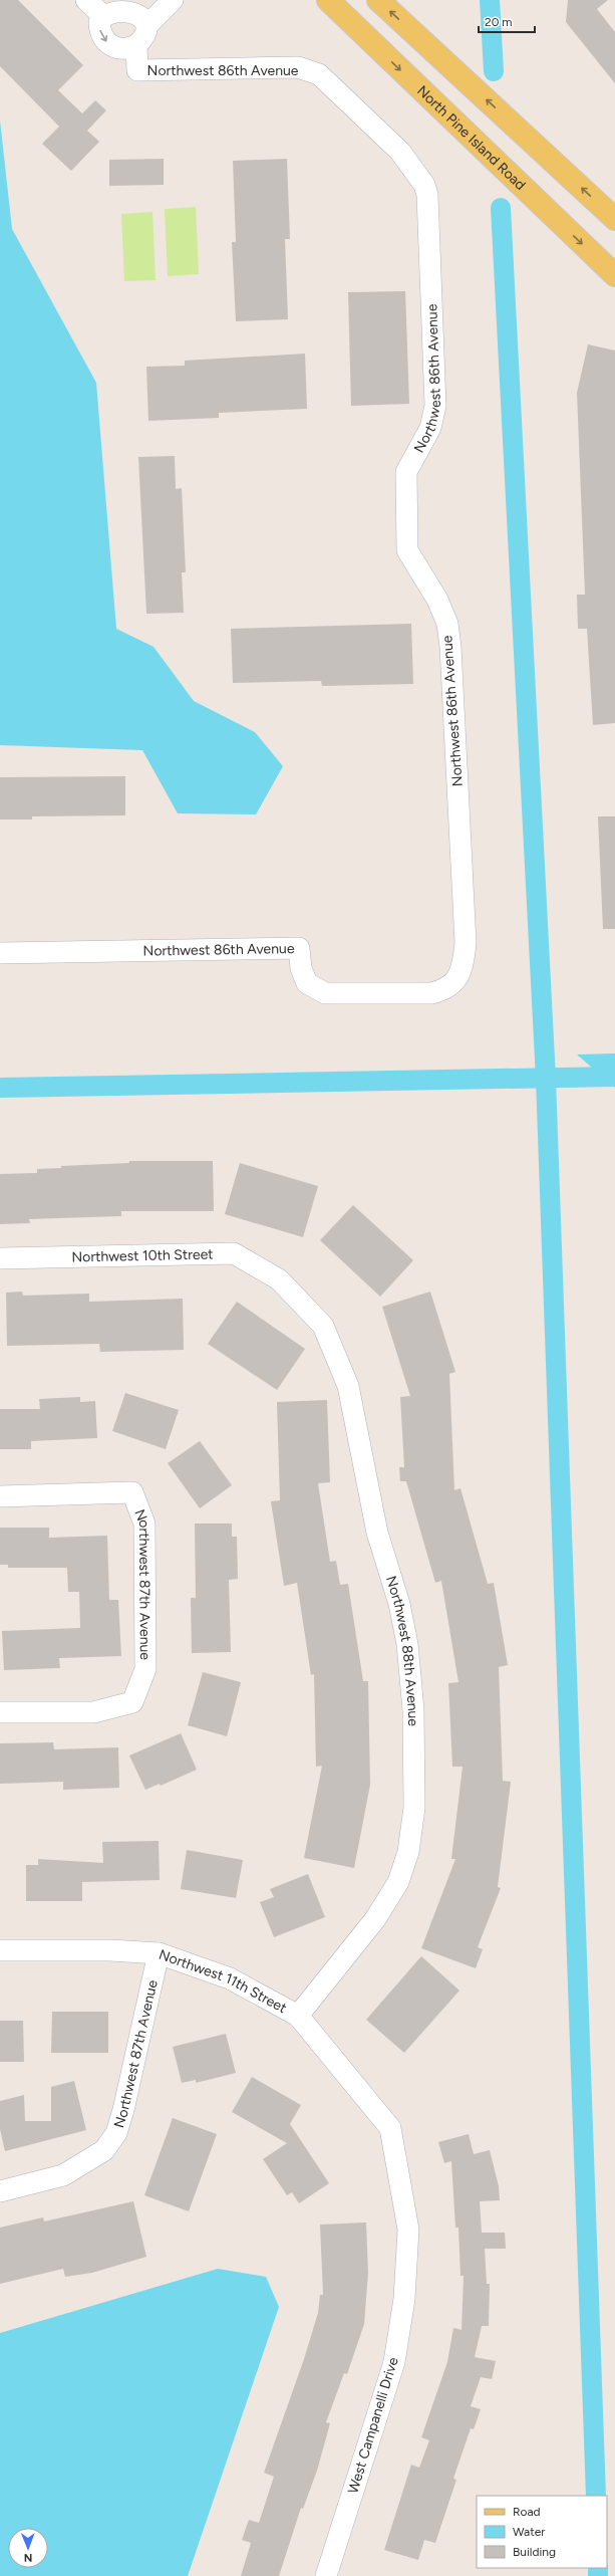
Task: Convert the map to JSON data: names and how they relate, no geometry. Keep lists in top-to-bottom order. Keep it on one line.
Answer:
{"streets":{"main road":["North Pine Island Road"],"street":["Northwest 86th Avenue","Northwest 10th Street","Northwest 87th Avenue","Northwest 88th Avenue","Northwest 11th Street","West Campanelli Drive"]},"crossings":[["Northwest 10th Street","Northwest 88th Avenue"],["Northwest 87th Avenue","Northwest 11th Street"],["Northwest 88th Avenue","Northwest 11th Street"],["Northwest 11th Street","West Campanelli Drive"]],"legend":["Road","Water","Building"],"scale_bar":"20 m","north":"bottom"}
